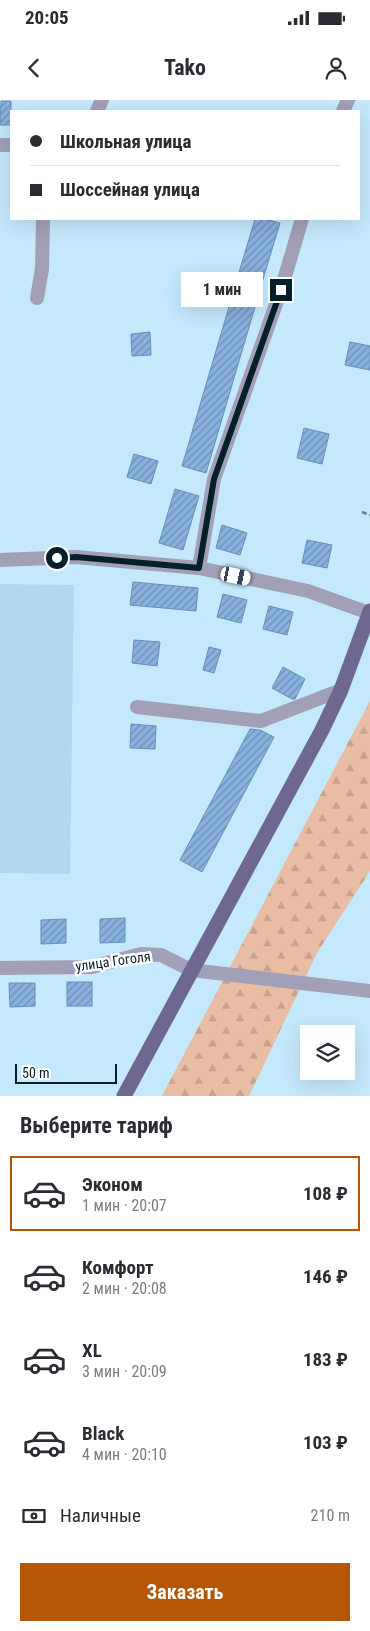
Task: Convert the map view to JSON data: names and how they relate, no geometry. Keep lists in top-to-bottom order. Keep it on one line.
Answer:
{"streets":{"street":["улица Гоголя"]},"scale_bar":"50 m","page":{"status":"20:05","header":"Tako","banner":["Школьная улица","Шоссейная улица"],"bubble":"1 мин","scale":"50 m","heading":"Выберите тариф","list":[{"name":"Эконом","note":"1 мин · 20:07","value":"108 ₽"},{"name":"Комфорт","note":"2 мин · 20:08","value":"146 ₽"},{"name":"XL","note":"3 мин · 20:09","value":"183 ₽"},{"name":"Black","note":"4 мин · 20:10","value":"103 ₽"}],"pay":["Наличные","210 m"],"buttons":"Заказать"}}
